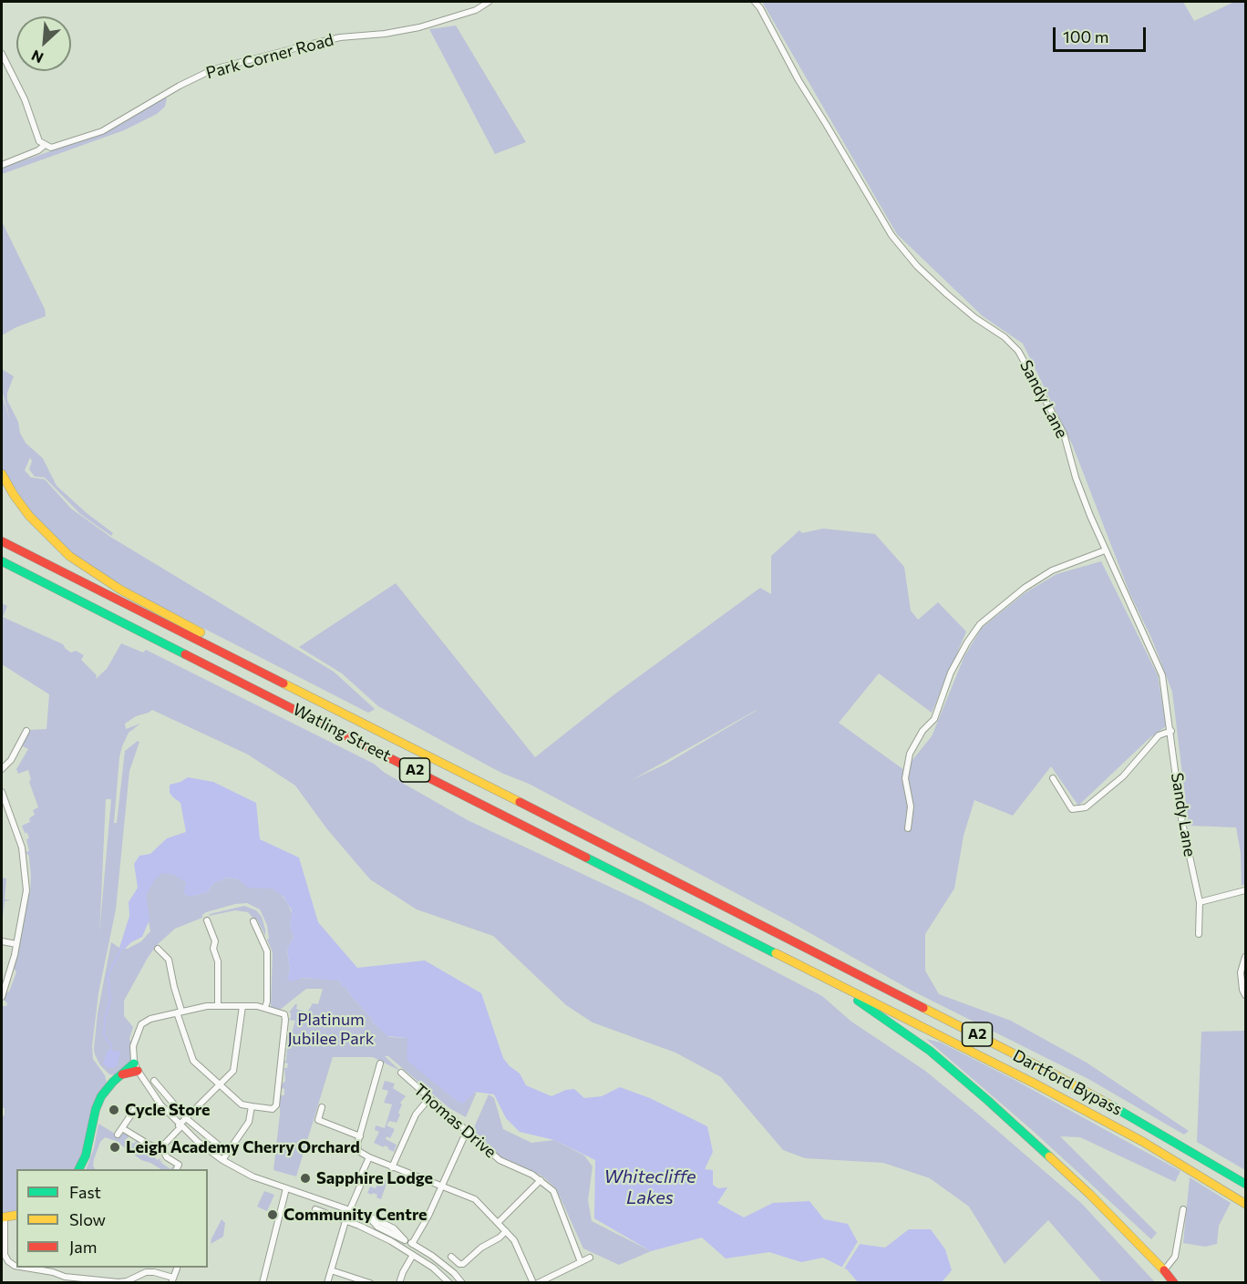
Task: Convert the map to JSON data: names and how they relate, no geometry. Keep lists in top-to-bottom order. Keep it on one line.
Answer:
{"streets":{"main road":["Watling Street","A2","Dartford Bypass"],"street":["Park Corner Road","Sandy Lane","Thomas Drive"]},"crossings":[["Watling Street","A2"],["Watling Street","Dartford Bypass"],["A2","Dartford Bypass"]],"water":["Whitecliffe Lakes"],"parks":["Platinum Jubilee Park"],"places":["Cycle Store","Leigh Academy Cherry Orchard","Sapphire Lodge","Community Centre"],"legend":["Fast","Slow","Jam"],"scale_bar":"100 m","north":"bottom left"}
